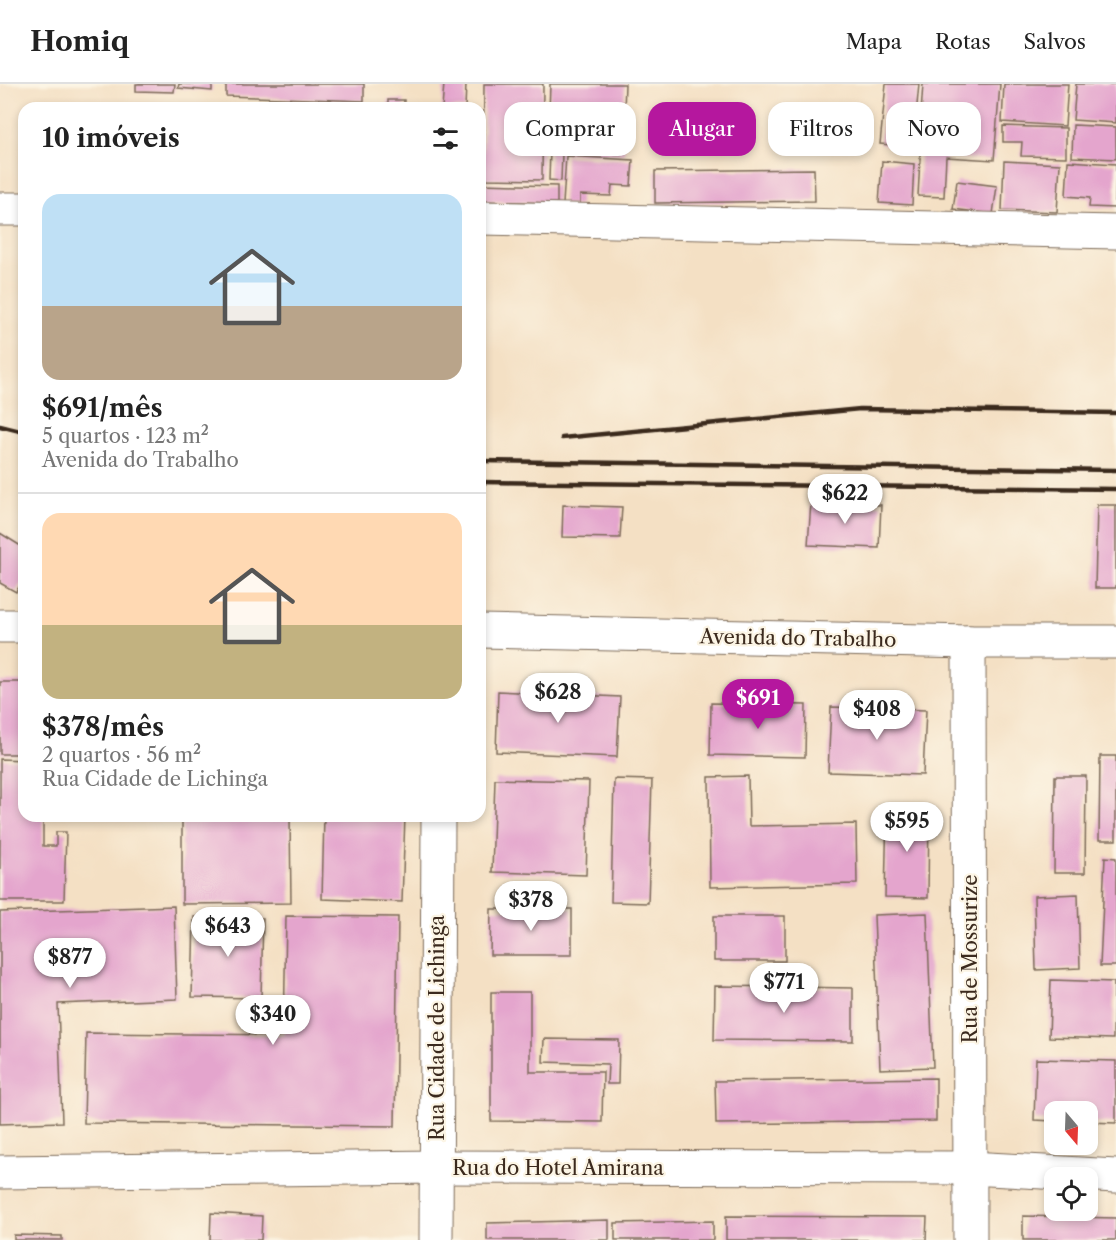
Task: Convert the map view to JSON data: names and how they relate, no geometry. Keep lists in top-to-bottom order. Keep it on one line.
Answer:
{"streets":{"street":["Avenida do Trabalho","Rua de Mossurize","Rua Cidade de Lichinga","Rua do Hotel Amirana"]},"crossings":[["Avenida do Trabalho","Rua de Mossurize"],["Rua de Mossurize","Rua do Hotel Amirana"],["Rua Cidade de Lichinga","Rua do Hotel Amirana"]],"north":"bottom","page":{"header":"Homiq","nav":["Mapa","Rotas","Salvos"],"chip":["Comprar","Alugar","Filtros","Novo"],"heading":"10 imóveis","list":[{"name":"$691/mês","note":"5 quartos · 123 m² · Avenida do Trabalho"},{"name":"$378/mês","note":"2 quartos · 56 m² · Rua Cidade de Lichinga"}],"price":["$622","$628","$691","$408","$595","$378","$643","$877","$771","$340"]}}
